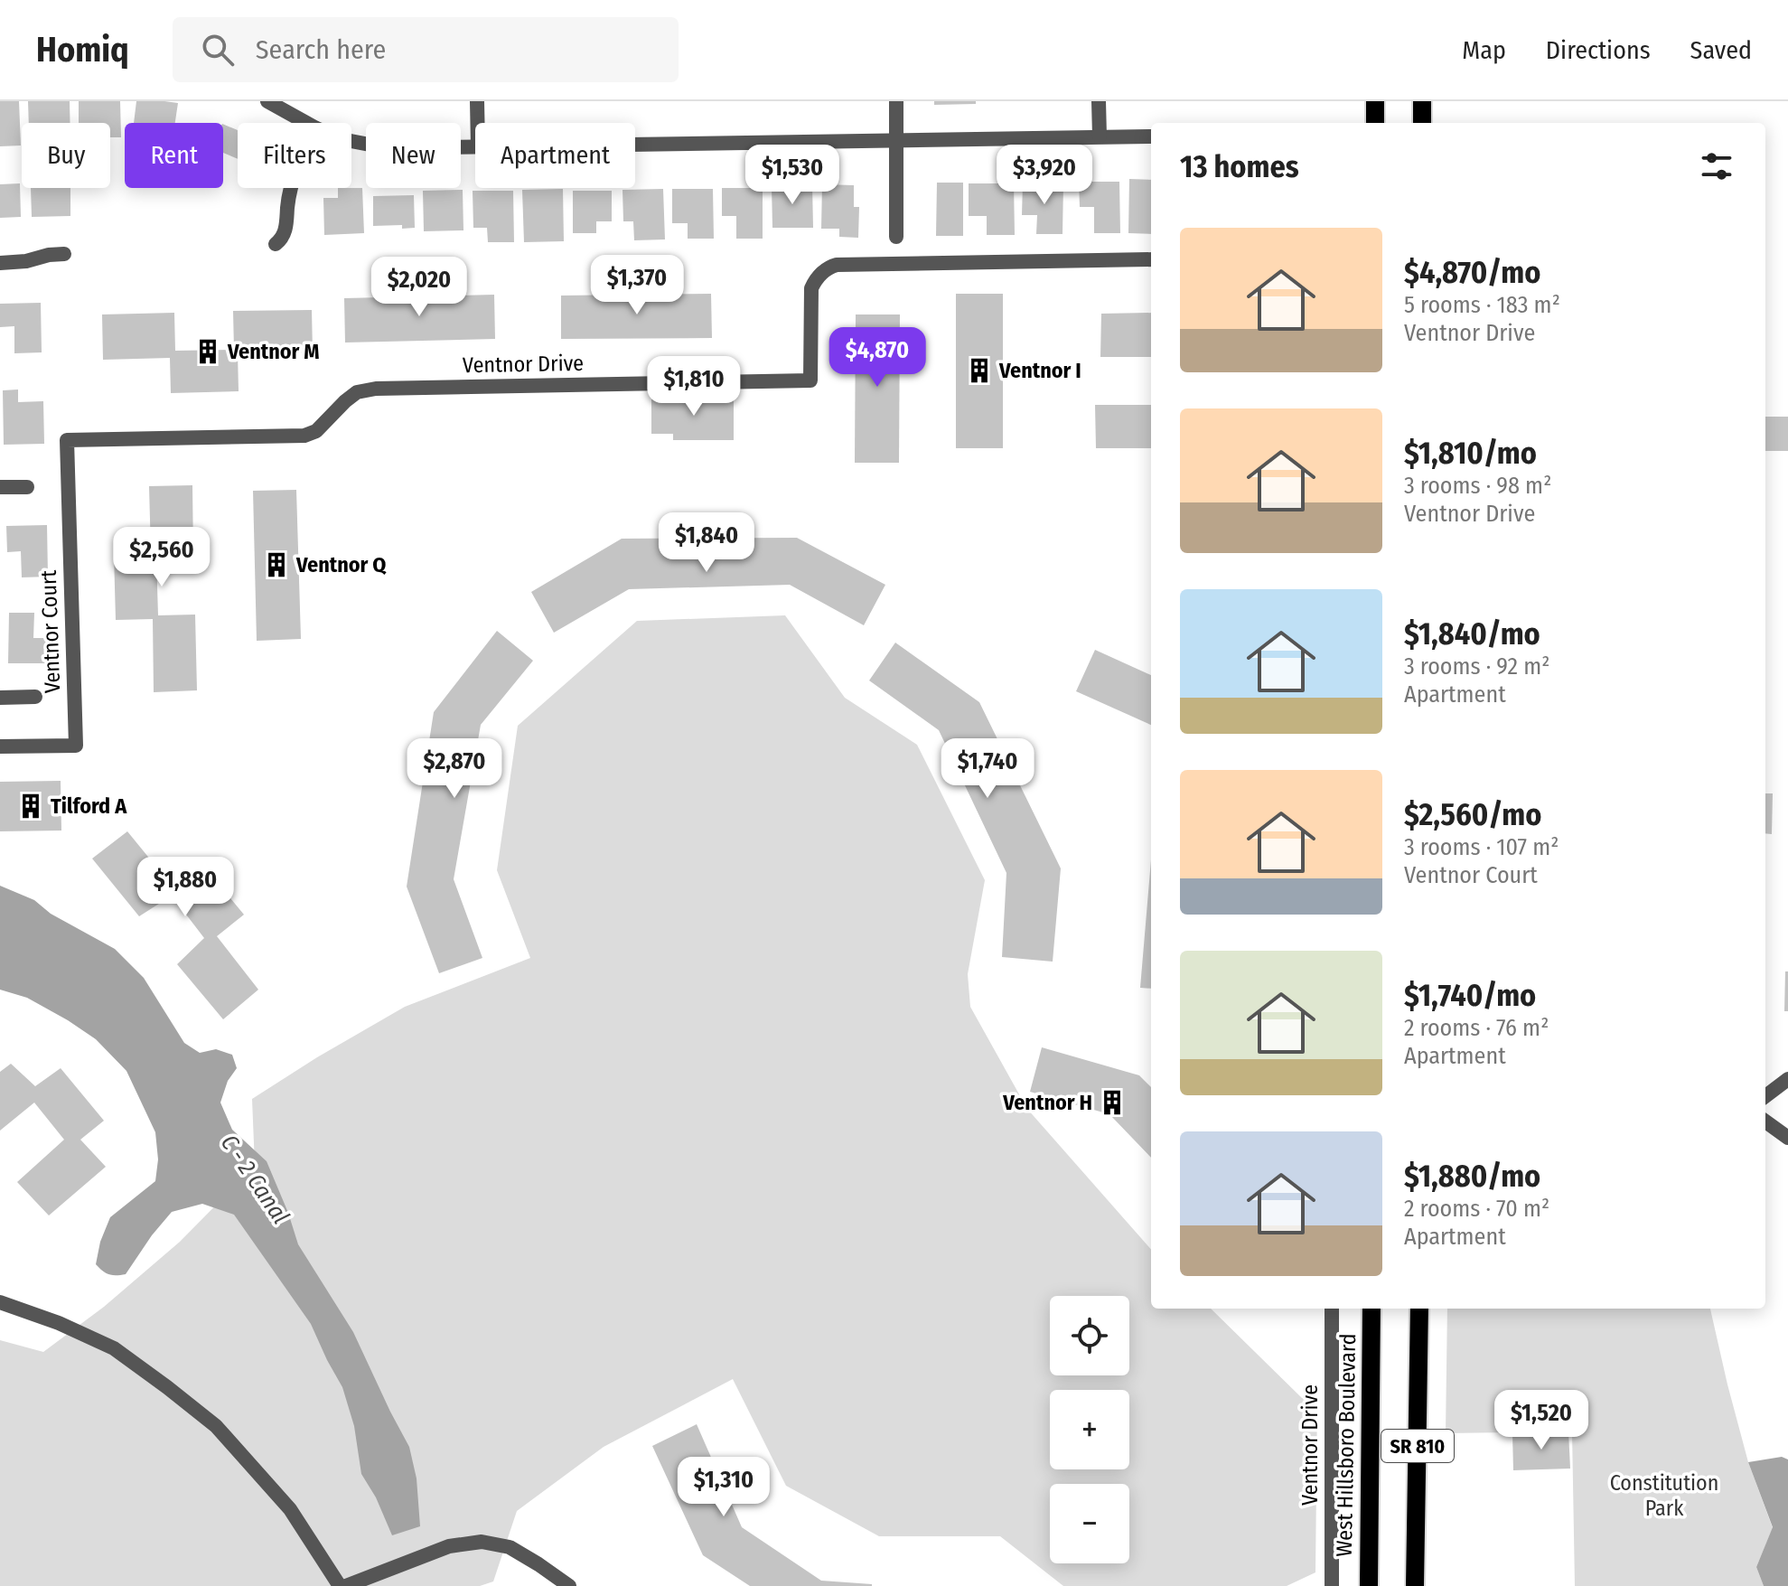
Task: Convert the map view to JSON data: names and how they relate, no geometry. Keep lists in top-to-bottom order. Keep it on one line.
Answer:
{"streets":{"main road":["West Hillsboro Boulevard","SR 810"],"street":["Ventnor Drive","Ventnor Court"]},"crossings":[["Ventnor Drive","Ventnor Court"]],"water":["C - 2 Canal"],"parks":["Constitution Park"],"places":{"building":["Ventnor M","Ventnor I","Ventnor Q","Tilford A","Ventnor H"]},"page":{"header":"Homiq","search":"Search here","nav":["Map","Directions","Saved"],"chip":["Buy","Rent","Filters","New","Apartment"],"heading":"13 homes","price":["$1,530","$3,920","$1,370","$2,020","$4,870","$1,810","$1,840","$2,560","$2,870","$1,740","$1,880","$1,520","$1,310"],"list":[{"name":"$4,870/mo","note":"5 rooms · 183 m² · Ventnor Drive"},{"name":"$1,810/mo","note":"3 rooms · 98 m² · Ventnor Drive"},{"name":"$1,840/mo","note":"3 rooms · 92 m² · Apartment"},{"name":"$2,560/mo","note":"3 rooms · 107 m² · Ventnor Court"},{"name":"$1,740/mo","note":"2 rooms · 76 m² · Apartment"},{"name":"$1,880/mo","note":"2 rooms · 70 m² · Apartment"}],"map_buttons":["+","−"]}}
